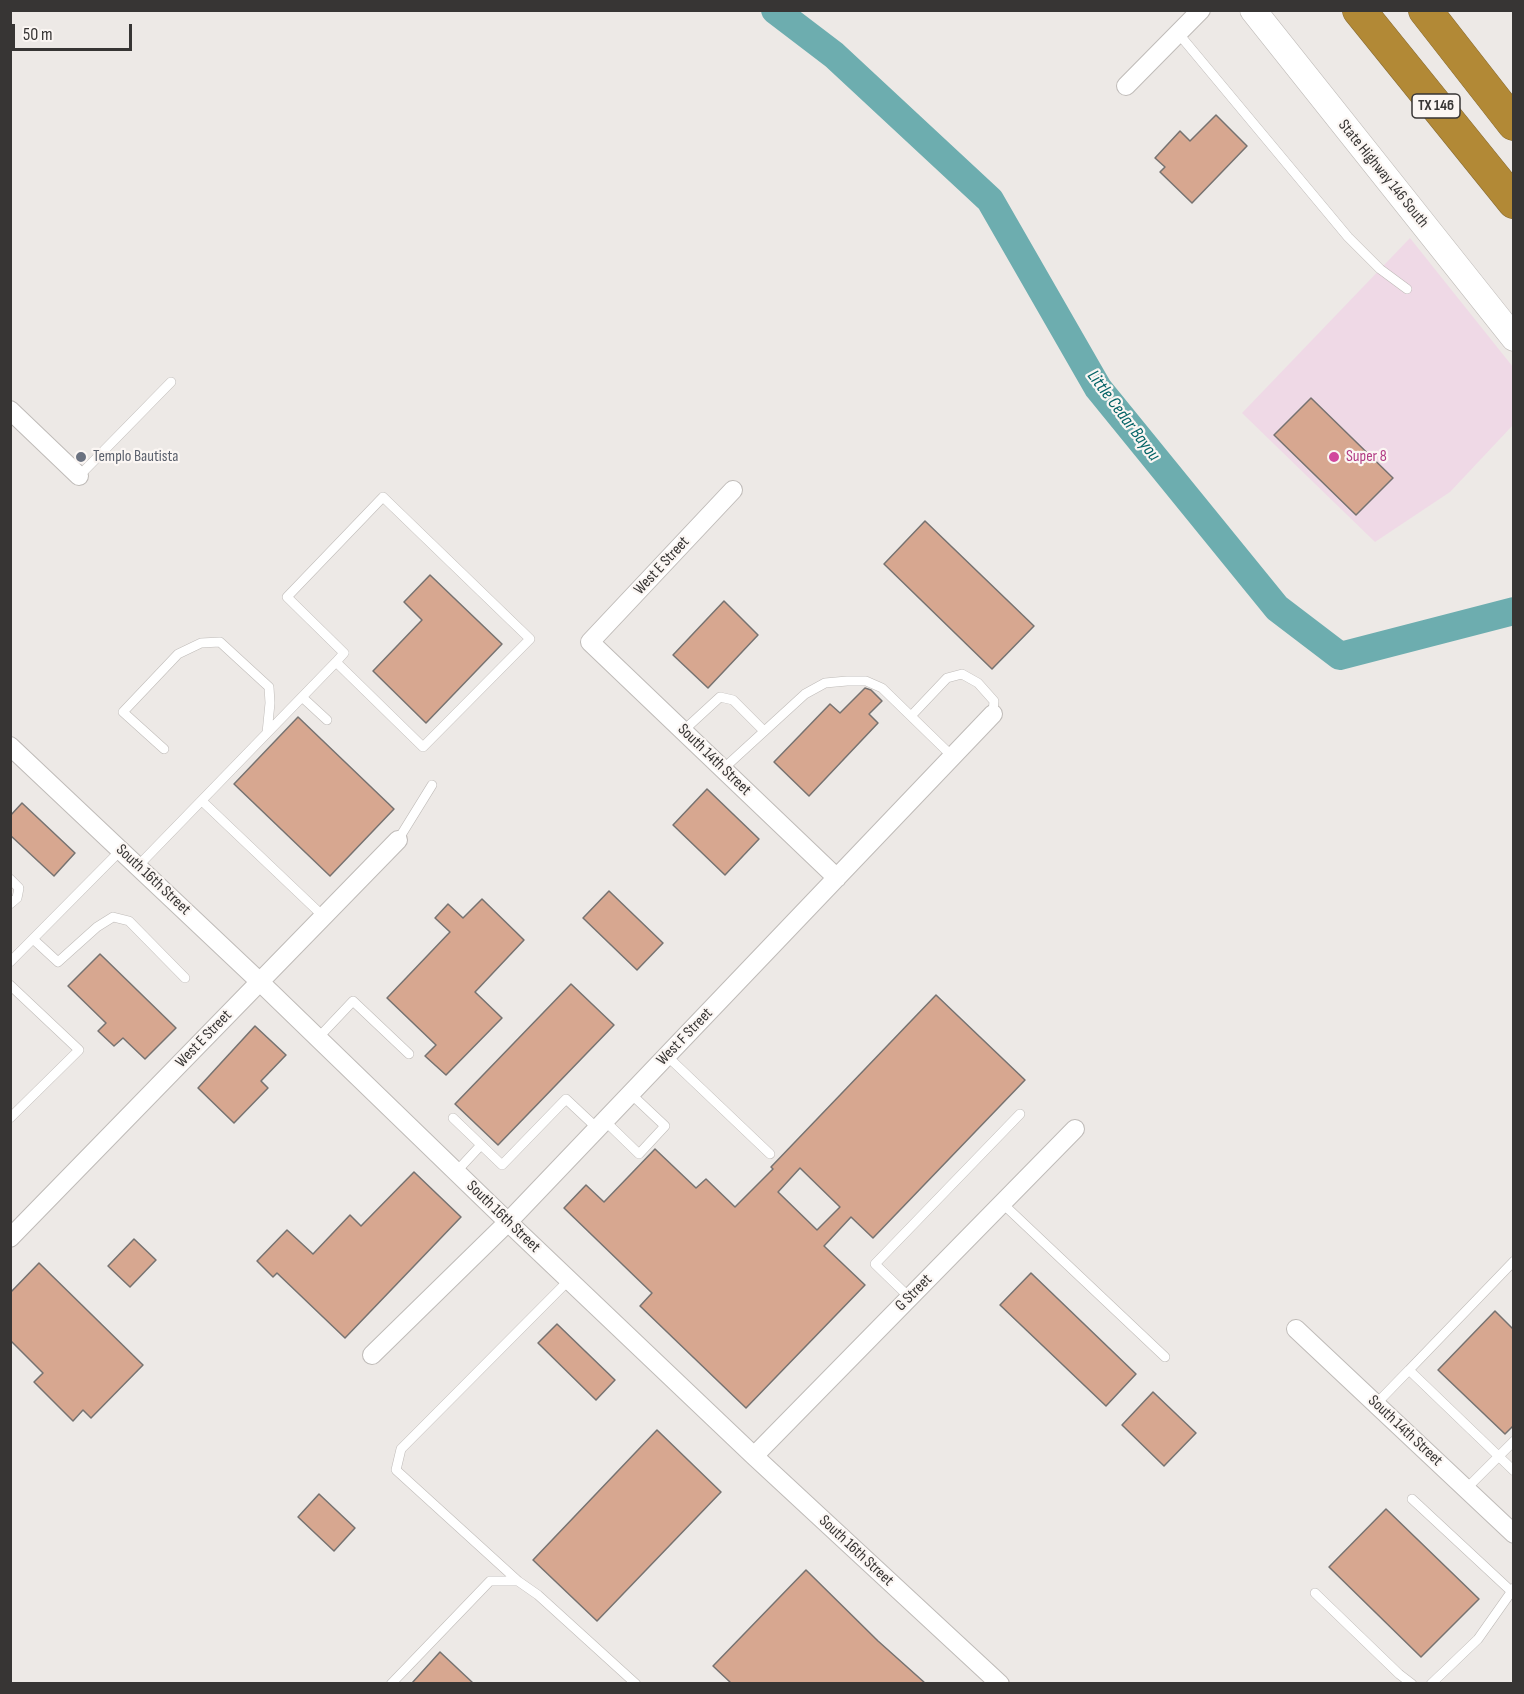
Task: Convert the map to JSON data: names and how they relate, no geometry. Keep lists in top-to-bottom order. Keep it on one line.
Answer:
{"streets":{"highway":["TX 146"],"main road":["State Highway 146 South"],"street":["West E Street","South 14th Street","South 16th Street","West F Street","G Street"]},"crossings":[["West E Street","South 14th Street"],["West E Street","South 16th Street"],["South 14th Street","West F Street"],["South 16th Street","West F Street"],["South 16th Street","G Street"]],"water":["Little Cedar Bayou"],"places":["Templo Bautista","Super 8"],"scale_bar":"50 m"}
